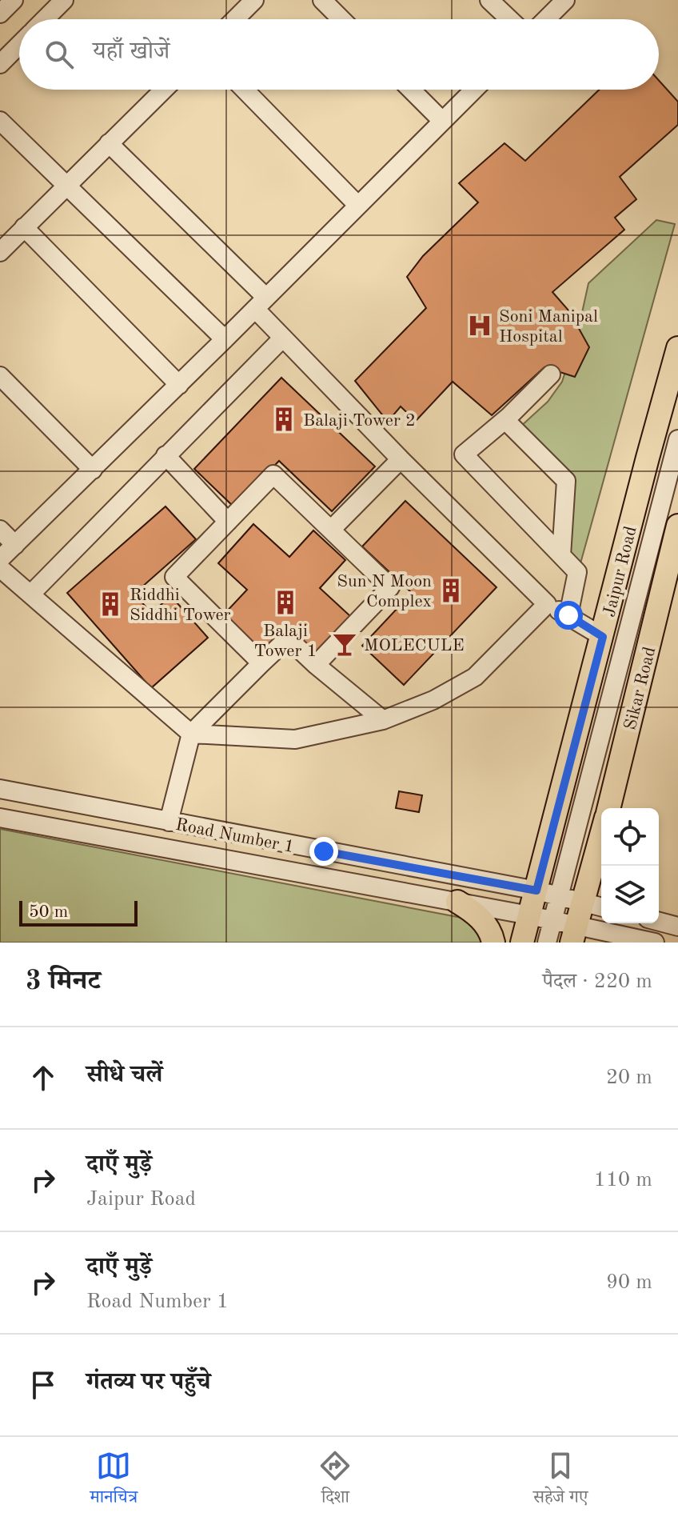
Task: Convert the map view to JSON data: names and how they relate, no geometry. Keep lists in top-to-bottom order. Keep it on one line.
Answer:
{"streets":{"main road":["Jaipur Road","Sikar Road"],"street":["Road Number 1"]},"crossings":[["Jaipur Road","Road Number 1"]],"places":{"hospital":["Soni Manipal Hospital"],"building":["Balaji Tower 2","Sun N Moon Complex","Balaji Tower 1","Riddhi Siddhi Tower"],"bar":["MOLECULE"]},"scale_bar":"50 m","page":{"search":"यहाँ खोजें","scale":"50 m","heading":["3 मिनट","पैदल · 220 m"],"list":[["सीधे चलें","20 m"],["दाएँ मुड़ें","Jaipur Road","110 m"],["दाएँ मुड़ें","Road Number 1","90 m"],"गंतव्य पर पहुँचे"],"nav":["मानचित्र","दिशा","सहेजे गए"]}}
